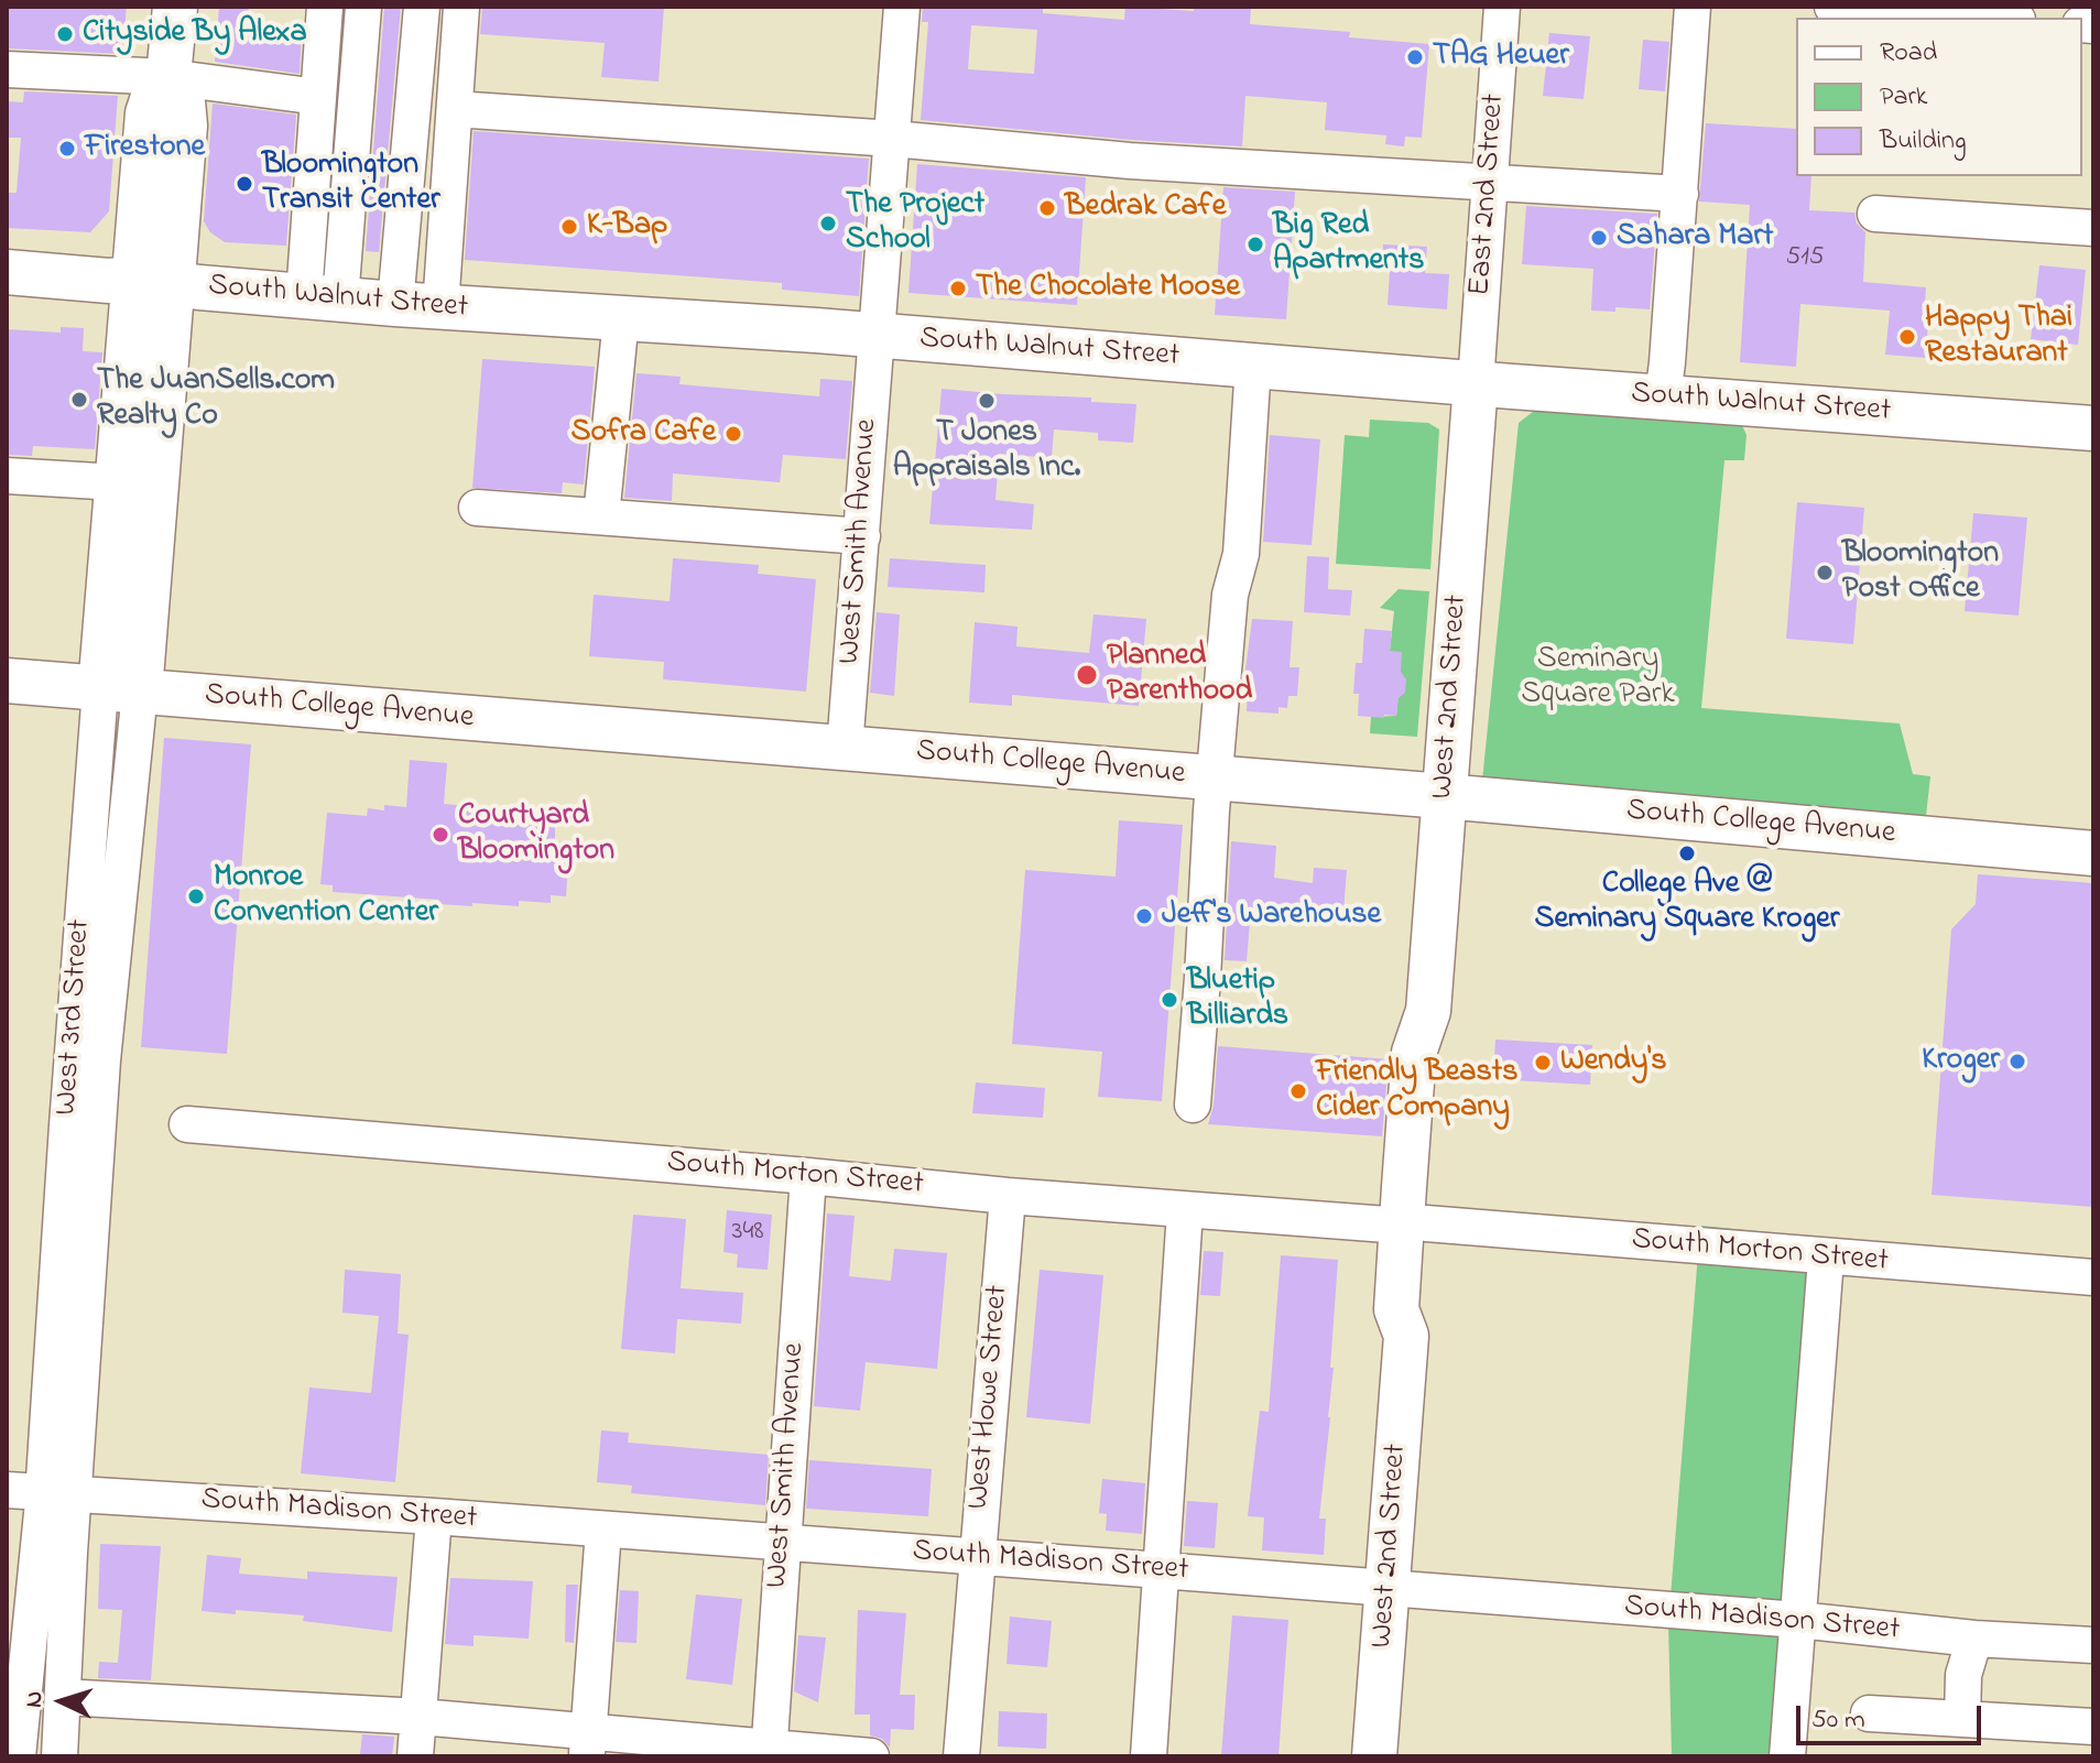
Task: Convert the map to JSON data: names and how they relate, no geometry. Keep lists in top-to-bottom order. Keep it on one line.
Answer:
{"streets":{"main road":["South Walnut Street","West 2nd Street","South College Avenue","West 3rd Street"],"street":["East 2nd Street","West Smith Avenue","South Morton Street","West Howe Street","South Madison Street"]},"crossings":[["East 2nd Street","South Walnut Street"],["East 2nd Street","West 2nd Street"],["South Walnut Street","West Smith Avenue"],["South Walnut Street","West 2nd Street"],["South Walnut Street","West 3rd Street"],["West Smith Avenue","South College Avenue"],["West Smith Avenue","South Morton Street"],["West Smith Avenue","South Madison Street"],["West 2nd Street","South College Avenue"],["West 2nd Street","South Morton Street"],["West 2nd Street","South Madison Street"],["South College Avenue","West 3rd Street"],["West 3rd Street","South Madison Street"],["South Morton Street","West Howe Street"],["West Howe Street","South Madison Street"]],"parks":["Seminary Square Park"],"places":["Cityside By Alexa","TAG Heuer","Firestone","Bloomington Transit Center","Bedrak Cafe","The Project School","K-Bap","Sahara Mart","Big Red Apartments","The Chocolate Moose","Happy Thai Restaurant","The JuanSells.com Realty Co","T Jones Appraisals Inc.","Sofra Cafe","Bloomington Post Office","Planned Parenthood","Courtyard Bloomington","College Ave @ Seminary Square Kroger","Monroe Convention Center","Jeff's Warehouse","Bluetip Billiards","Kroger","Wendy's","Friendly Beasts Cider Company"],"house_numbers":["515","348"],"legend":["Road","Park","Building"],"scale_bar":"50 m","north":"left"}
